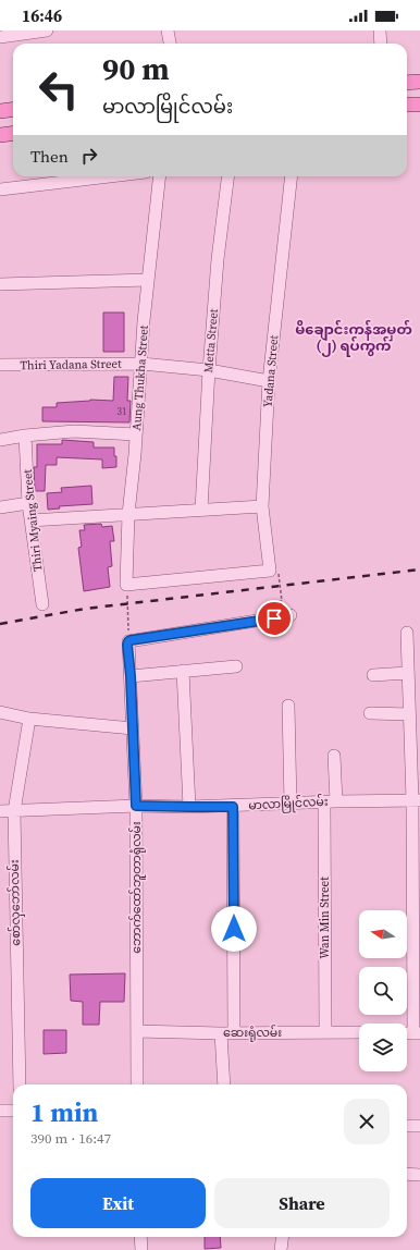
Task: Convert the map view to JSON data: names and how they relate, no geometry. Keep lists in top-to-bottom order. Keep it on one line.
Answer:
{"streets":{"street":["Metta Street","Thiri Yadana Street","Yadana Street","Aung Thukha Street","Thiri Myaing Street","မာလာမြိုင်လမ်း","ဘောက်ထော်ဘူတာရုံလမ်း","စော်လှဘော်လမ်း","Wan Min Street","ဆေးရုံလမ်း"]},"crossings":[["Metta Street","Thiri Yadana Street"],["Thiri Yadana Street","Yadana Street"],["Thiri Yadana Street","Aung Thukha Street"],["မာလာမြိုင်လမ်း","ဘောက်ထော်ဘူတာရုံလမ်း"],["မာလာမြိုင်လမ်း","စော်လှဘော်လမ်း"],["မာလာမြိုင်လမ်း","Wan Min Street"],["ဘောက်ထော်ဘူတာရုံလမ်း","ဆေးရုံလမ်း"],["Wan Min Street","ဆေးရုံလမ်း"]],"districts":["မိချောင်းကန်အမှတ် (၂) ရပ်ကွက်"],"house_numbers":["31"],"north":"left","page":{"status":"16:46","turn":["90 m","မာလာမြိုင်လမ်း"],"then":"Then","heading":["1 min","390 m · 16:47"],"buttons":["Exit","Share"]}}
